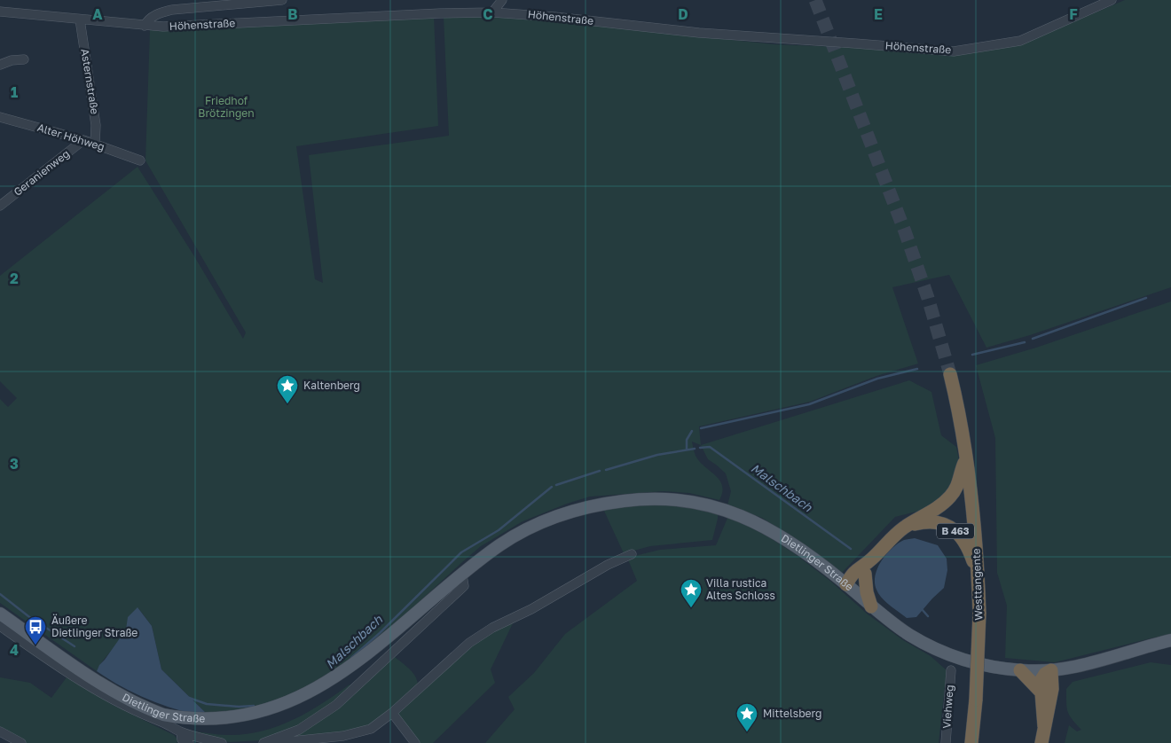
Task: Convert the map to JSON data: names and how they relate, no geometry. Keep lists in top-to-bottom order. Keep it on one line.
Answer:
{"streets":{"highway":["B 463","Westtangente"],"main road":["Dietlinger Straße"],"street":["Höhenstraße","Asternstraße","Alter Höhweg","Geranienweg","Viehweg"]},"crossings":[["Höhenstraße","Asternstraße"],["Asternstraße","Alter Höhweg"],["Alter Höhweg","Geranienweg"],["B 463","Dietlinger Straße"],["B 463","Westtangente"]],"water":["Malschbach"],"parks":["Friedhof Brötzingen"],"places":{"place":["Kaltenberg","Villa rustica Altes Schloss","Mittelsberg"],"bus stop":["Äußere Dietlinger Straße"]},"grid":{"columns":["A","B","C","D","E","F"],"rows":["1","2","3","4"]}}
